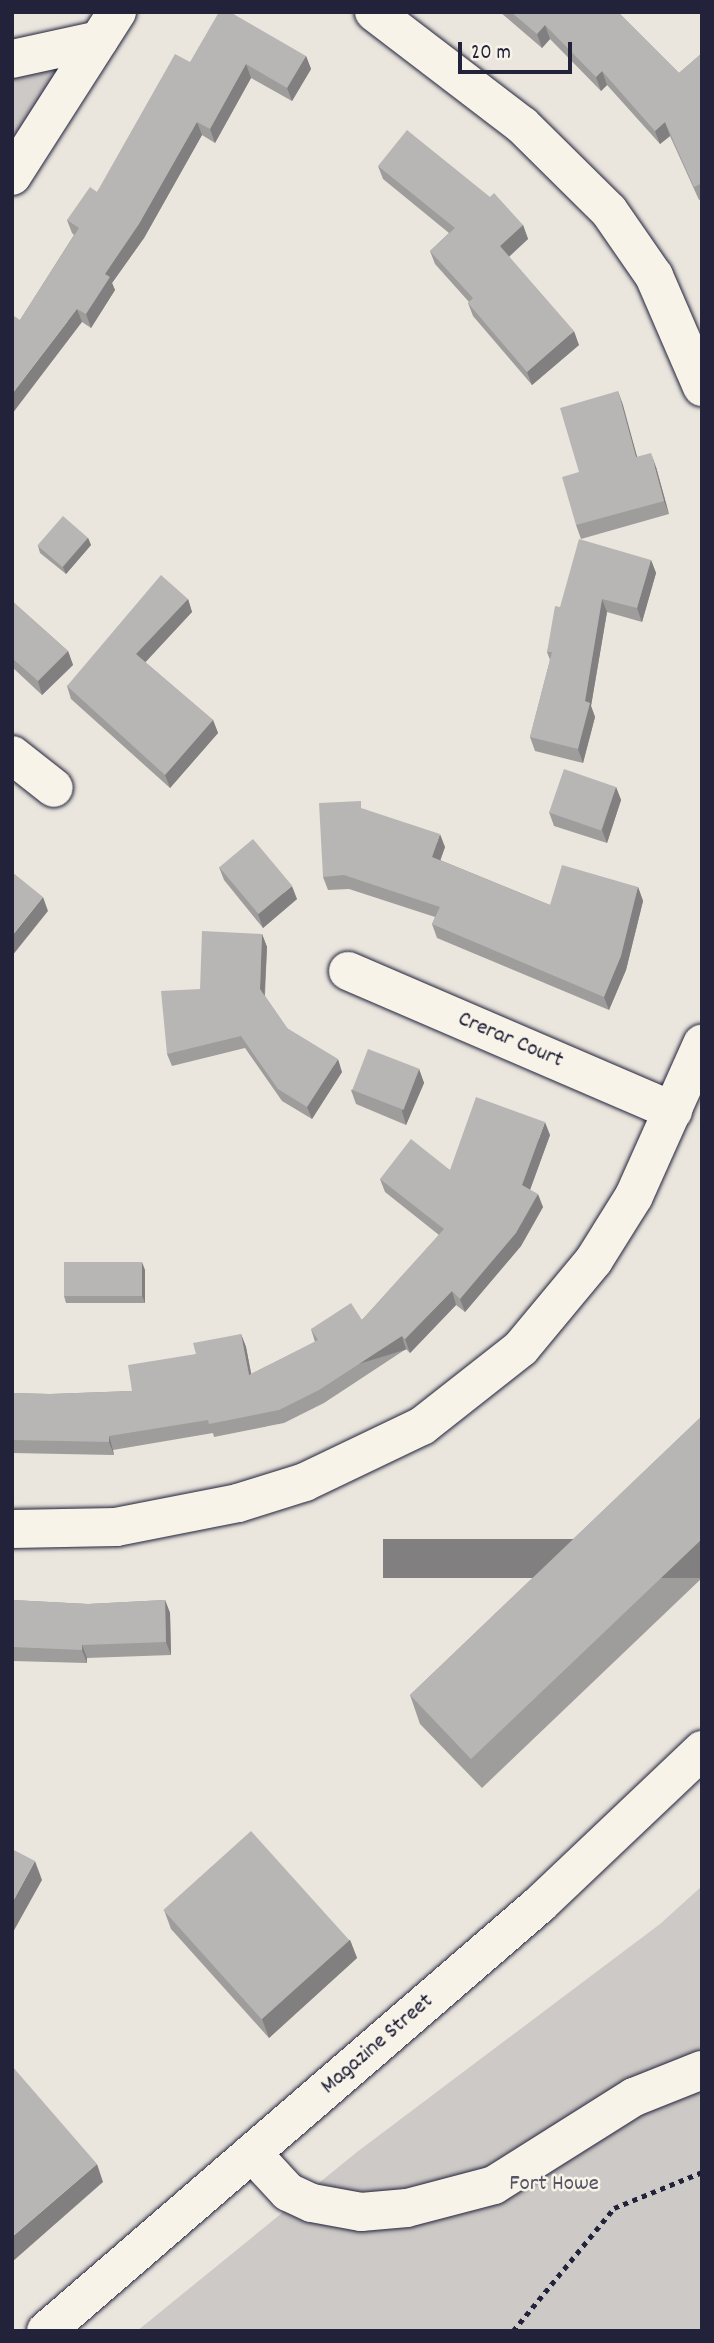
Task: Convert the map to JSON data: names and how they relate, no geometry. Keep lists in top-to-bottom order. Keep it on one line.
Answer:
{"streets":{"street":["Crerar Court","Magazine Street"]},"parks":["Fort Howe"],"scale_bar":"20 m"}
